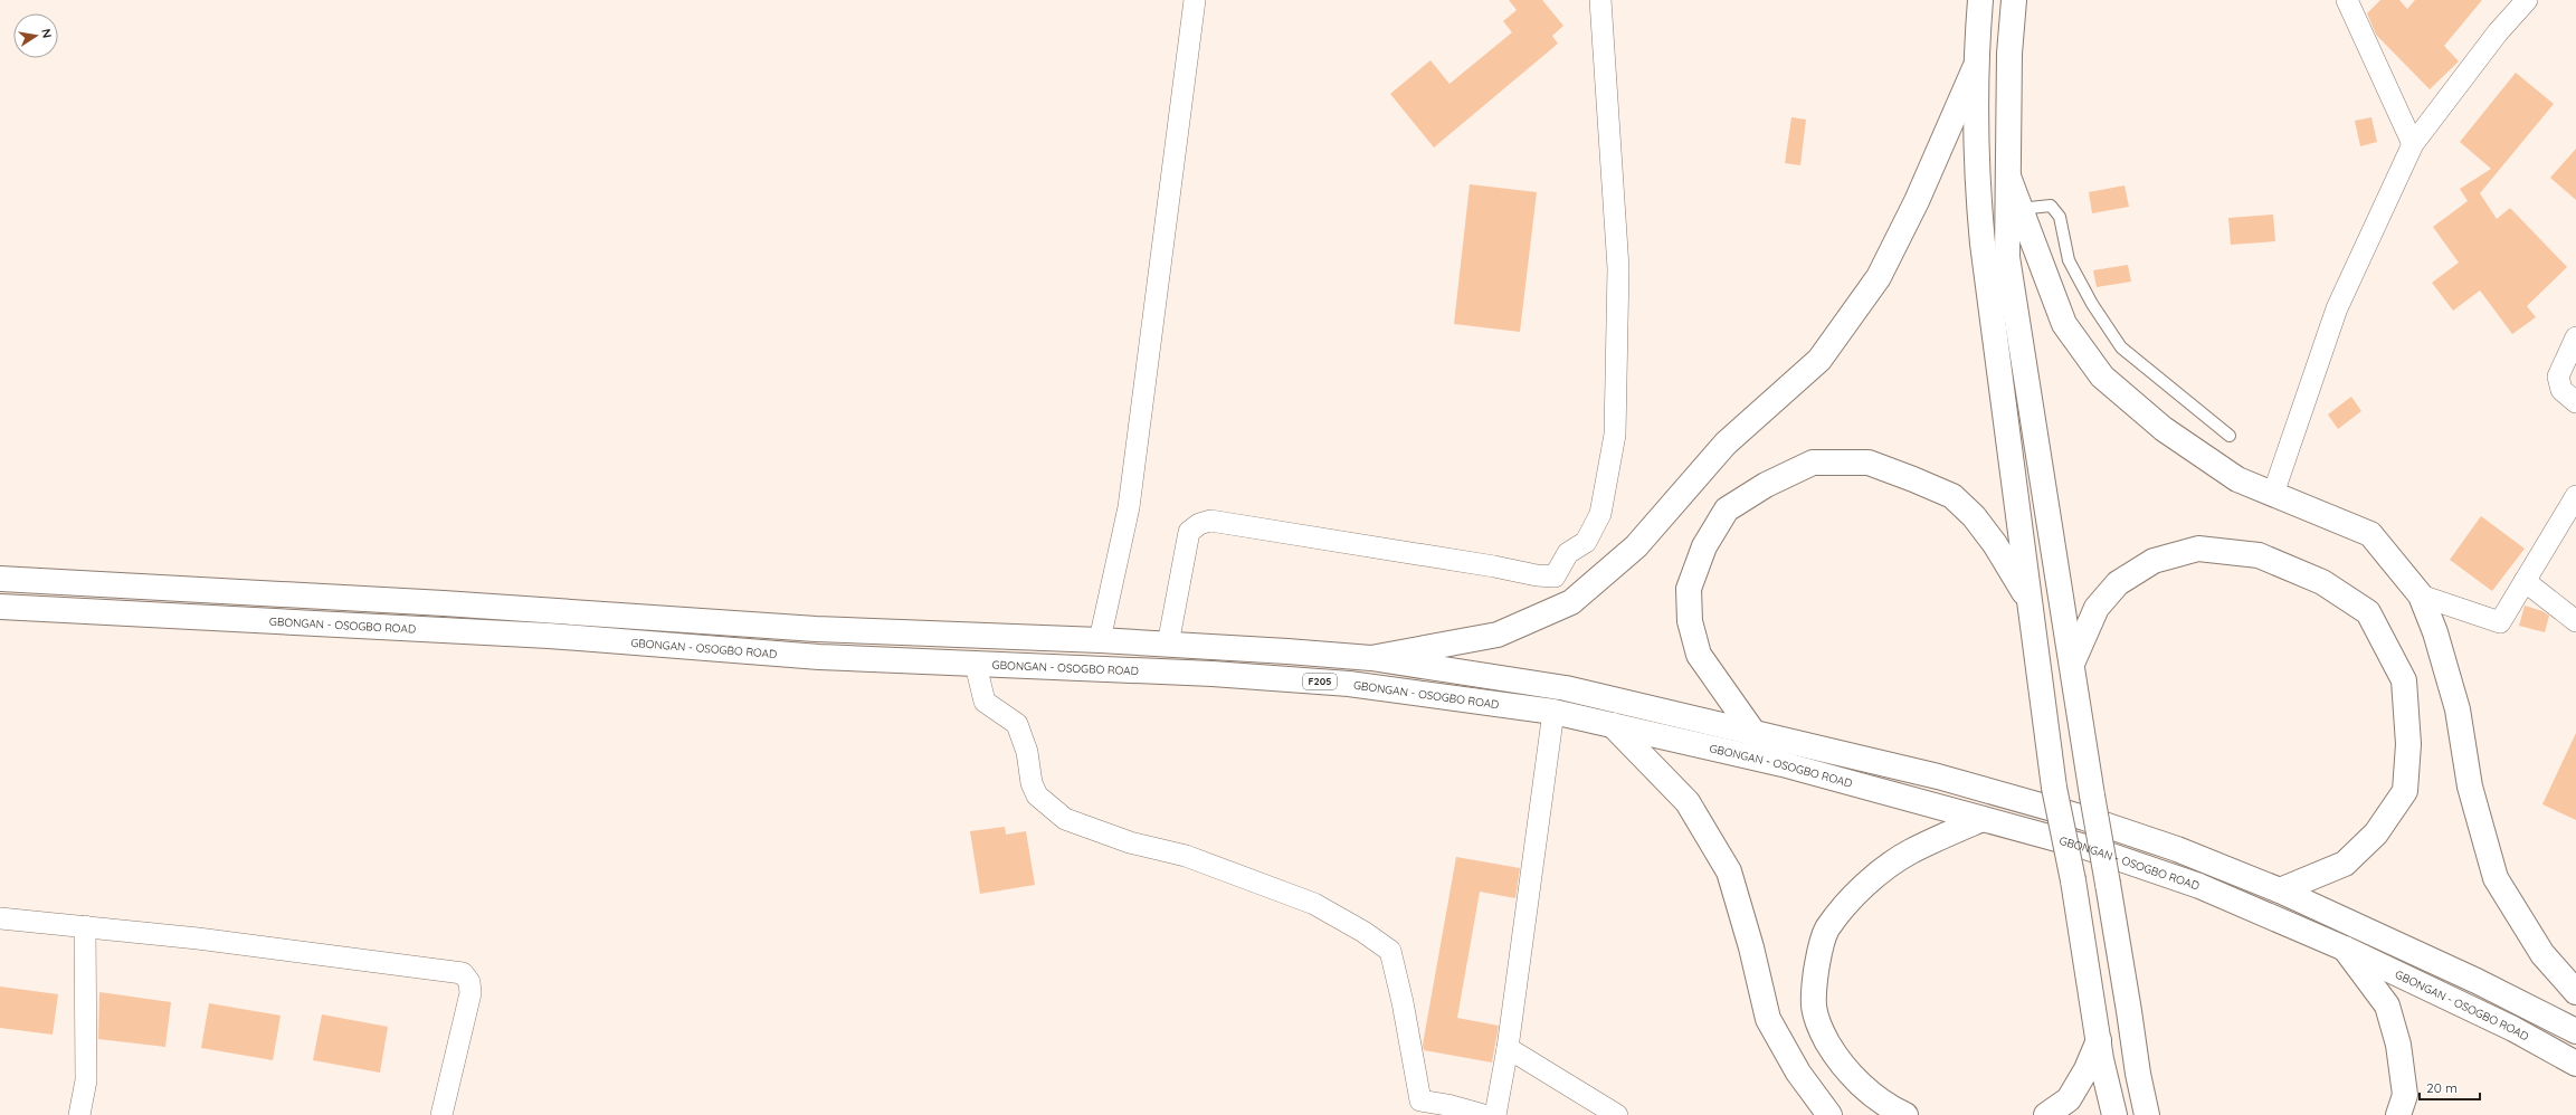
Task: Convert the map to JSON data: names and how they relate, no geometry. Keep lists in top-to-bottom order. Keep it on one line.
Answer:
{"streets":{"main road":["GBONGAN - OSOGBO ROAD","F205"]},"scale_bar":"20 m","north":"right"}
